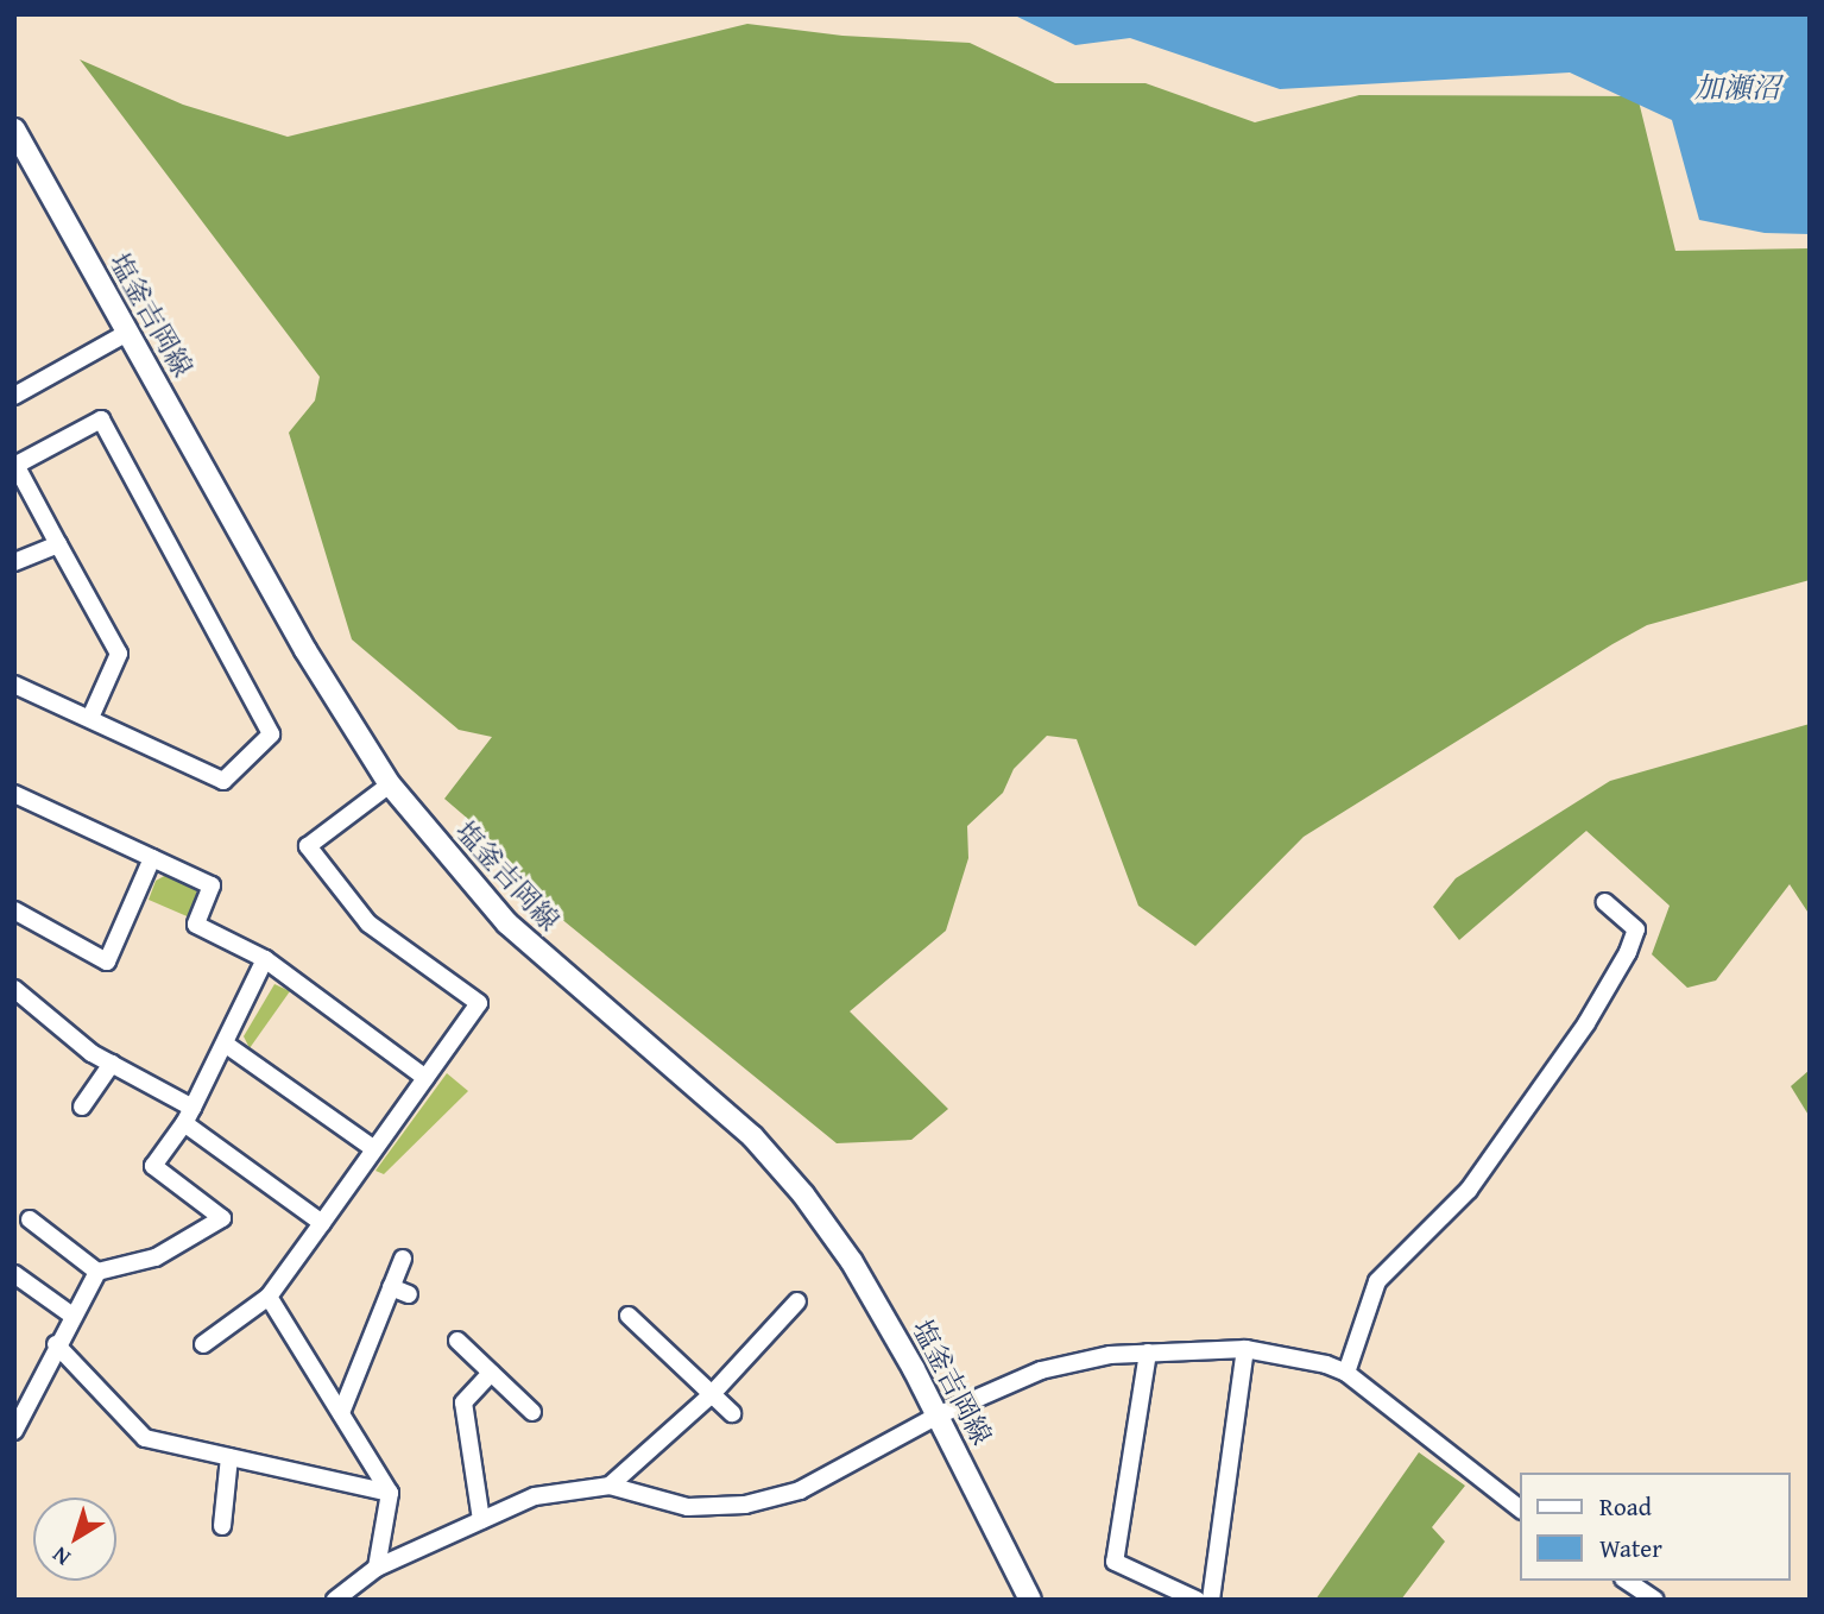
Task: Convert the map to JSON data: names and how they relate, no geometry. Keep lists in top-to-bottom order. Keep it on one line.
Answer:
{"streets":{"main road":["塩釜吉岡線"]},"water":["加瀬沼"],"legend":["Road","Water"],"north":"bottom left"}
